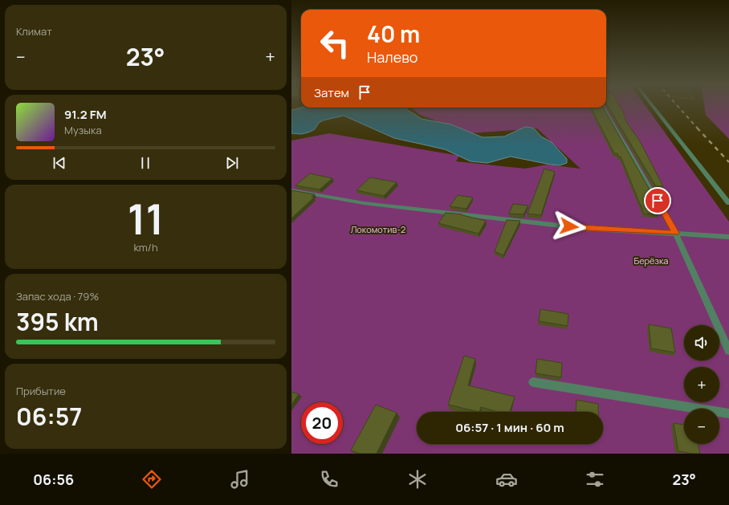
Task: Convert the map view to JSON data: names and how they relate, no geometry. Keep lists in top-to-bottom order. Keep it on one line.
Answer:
{"parks":["Локомотив-2","Берёзка"],"page":{"tile":["Климат",["11","km/h"],["Запас хода · 79%","395 km"],["Прибытие","06:57"]],"turn":["40 m","Налево"],"heat":["−","23°","+"],"then":"Затем","song":["91.2 FM","Музыка"],"map_buttons":["+","−"],"limit":"20","trip":"06:57 · 1 мин · 60 m","tabs":["06:56","23°"]}}
